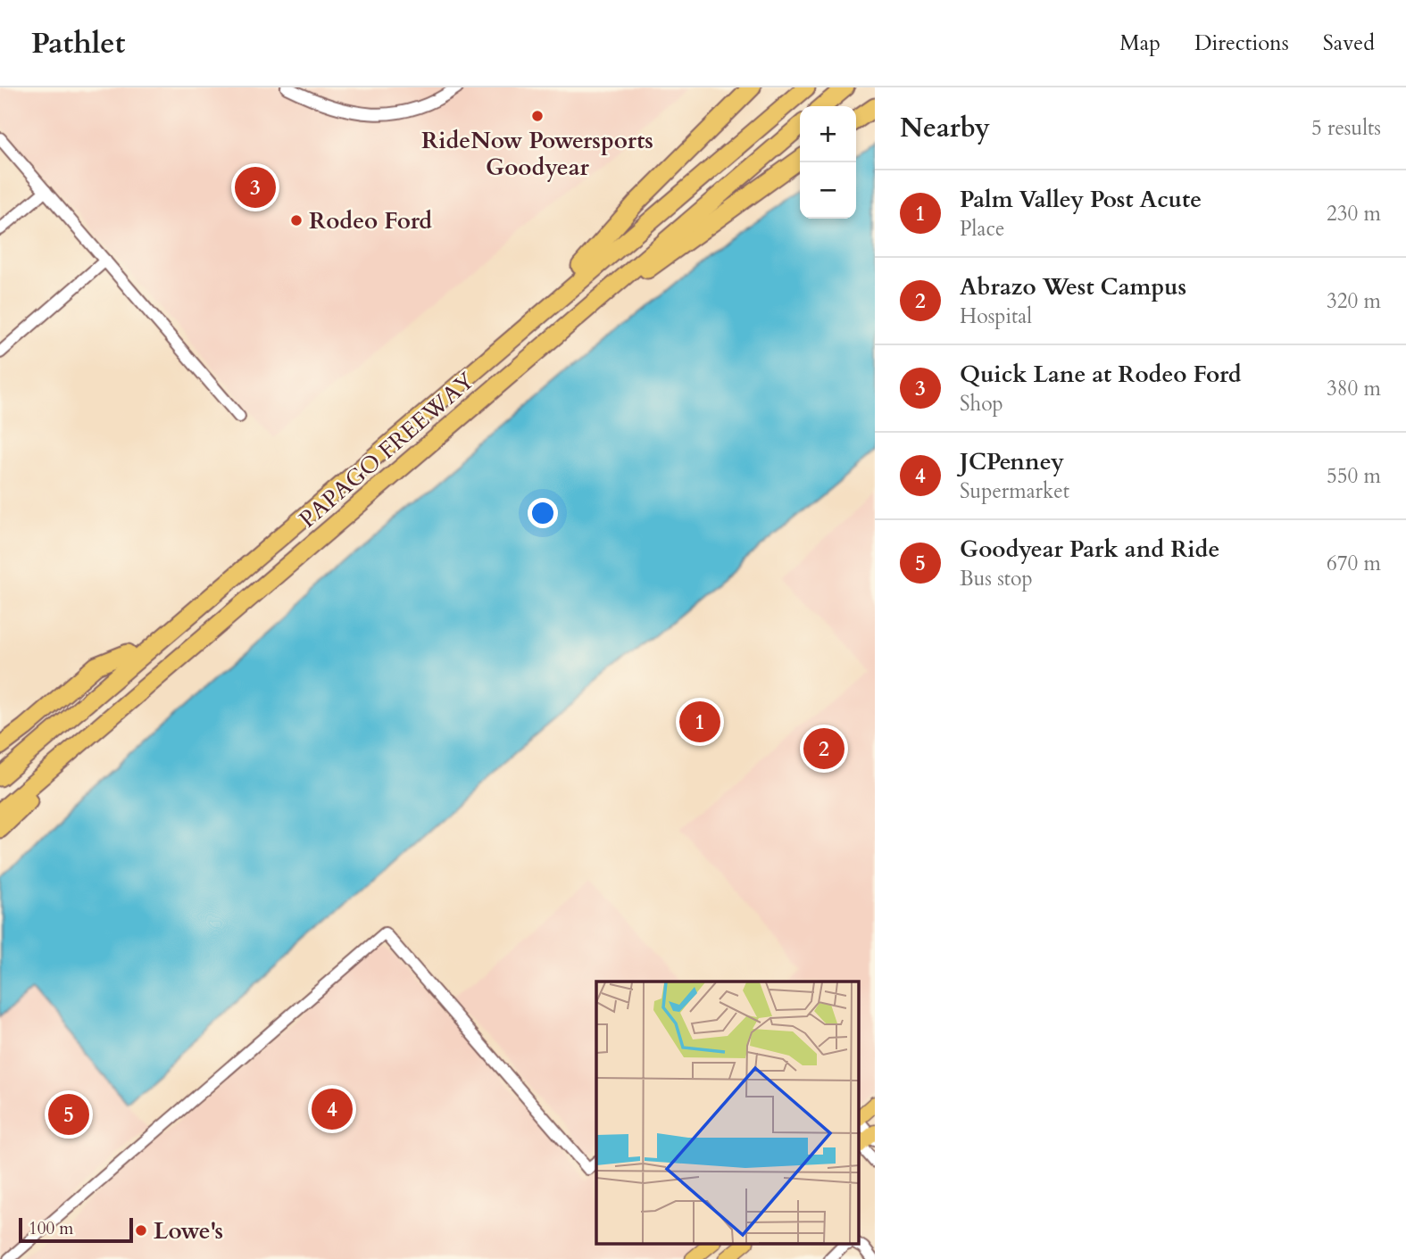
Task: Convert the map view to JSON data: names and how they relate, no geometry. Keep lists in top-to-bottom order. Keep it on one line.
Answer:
{"streets":{"highway":["PAPAGO FREEWAY"]},"places":["RideNow Powersports Goodyear","Rodeo Ford","Lowe's"],"scale_bar":"100 m","page":{"header":"Pathlet","nav":["Map","Directions","Saved"],"heading":["Nearby","5 results"],"map_buttons":["+","−"],"pins":["3","1","2","4","5"],"list":[{"mark":"1","name":"Palm Valley Post Acute","note":"Place","value":"230 m"},{"mark":"2","name":"Abrazo West Campus","note":"Hospital","value":"320 m"},{"mark":"3","name":"Quick Lane at Rodeo Ford","note":"Shop","value":"380 m"},{"mark":"4","name":"JCPenney","note":"Supermarket","value":"550 m"},{"mark":"5","name":"Goodyear Park and Ride","note":"Bus stop","value":"670 m"}],"scale":"100 m"}}
